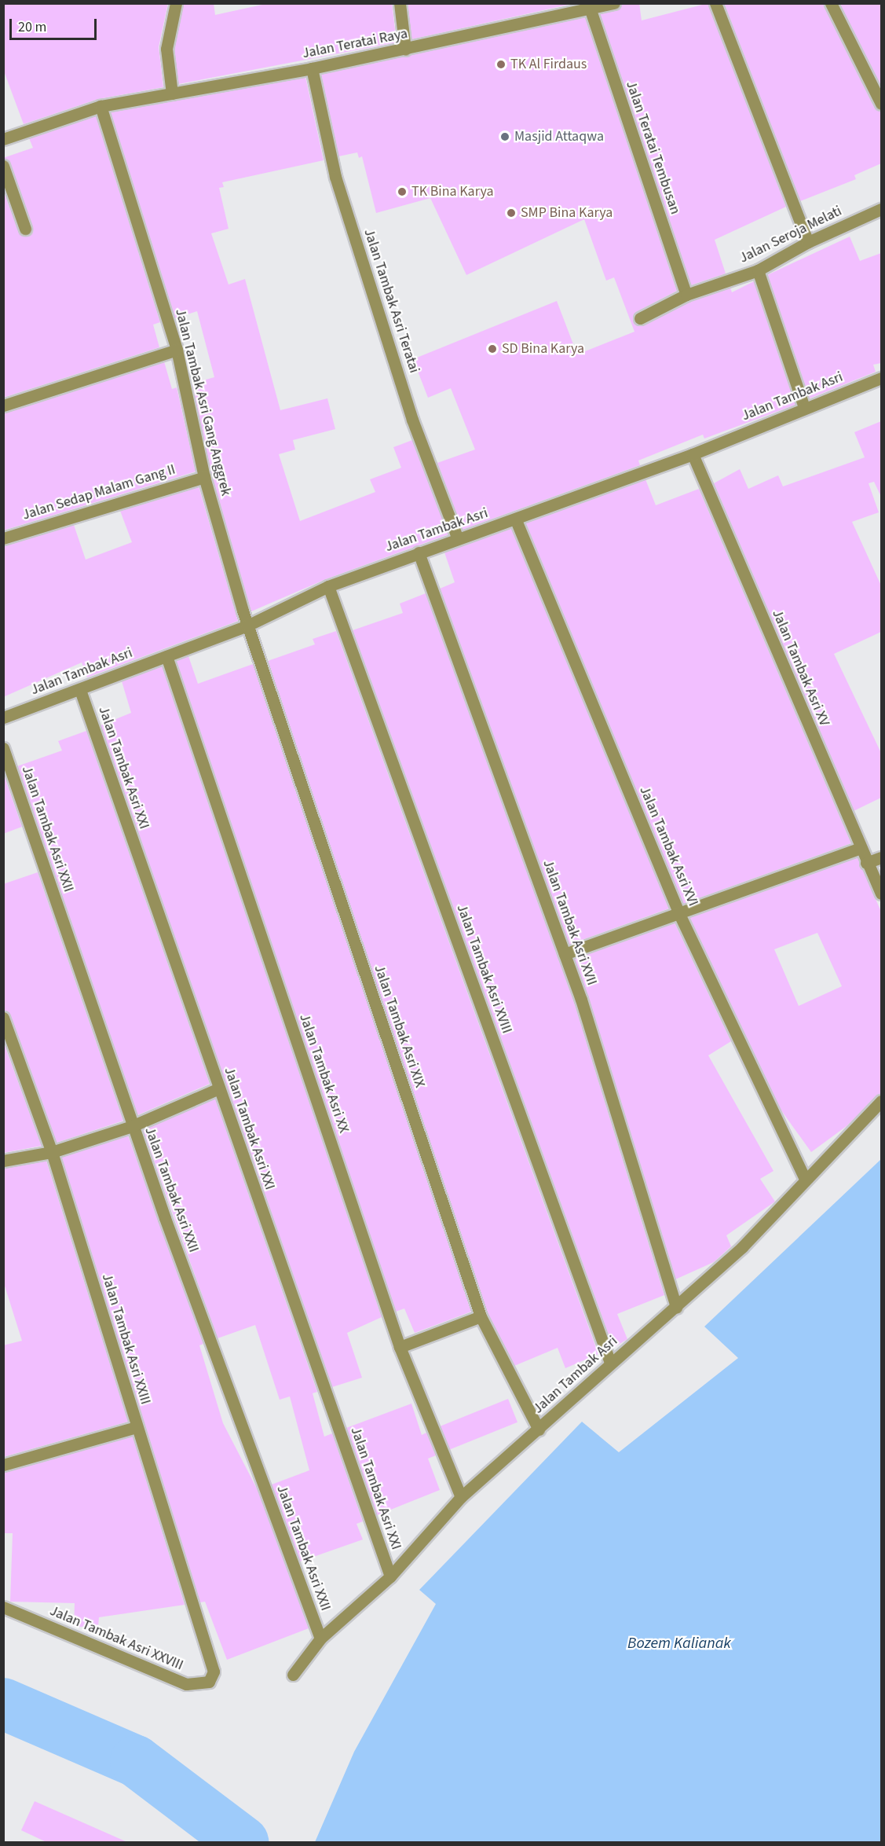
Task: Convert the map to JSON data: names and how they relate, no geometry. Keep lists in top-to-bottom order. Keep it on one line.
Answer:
{"streets":{"street":["Jalan Teratai Raya","Jalan Teratai Tembusan","Jalan Seroja Melati","Jalan Tambak Asri Teratai","Jalan Tambak Asri","Jalan Tambak Asri Gang Anggrek","Jalan Sedap Malam Gang II","Jalan Tambak Asri XV","Jalan Tambak Asri XXI","Jalan Tambak Asri XXII","Jalan Tambak Asri XVI","Jalan Tambak Asri XVII","Jalan Tambak Asri XVIII","Jalan Tambak Asri XIX","Jalan Tambak Asri XX","Jalan Tambak Asri XXIII","Jalan Tambak Asri XXVIII"]},"crossings":[["Jalan Teratai Raya","Jalan Teratai Tembusan"],["Jalan Teratai Raya","Jalan Tambak Asri Teratai"],["Jalan Teratai Raya","Jalan Tambak Asri Gang Anggrek"],["Jalan Teratai Tembusan","Jalan Seroja Melati"],["Jalan Tambak Asri Teratai","Jalan Tambak Asri"],["Jalan Tambak Asri","Jalan Tambak Asri Gang Anggrek"],["Jalan Tambak Asri","Jalan Tambak Asri XV"],["Jalan Tambak Asri","Jalan Tambak Asri XXI"],["Jalan Tambak Asri","Jalan Tambak Asri XXII"],["Jalan Tambak Asri","Jalan Tambak Asri XVI"],["Jalan Tambak Asri","Jalan Tambak Asri XVII"],["Jalan Tambak Asri","Jalan Tambak Asri XVIII"],["Jalan Tambak Asri","Jalan Tambak Asri XIX"],["Jalan Tambak Asri","Jalan Tambak Asri XX"],["Jalan Tambak Asri Gang Anggrek","Jalan Sedap Malam Gang II"],["Jalan Tambak Asri Gang Anggrek","Jalan Tambak Asri XIX"],["Jalan Tambak Asri XXIII","Jalan Tambak Asri XXVIII"]],"water":["Bozem Kalianak"],"places":["TK Al Firdaus","Masjid Attaqwa","TK Bina Karya","SMP Bina Karya","SD Bina Karya"],"scale_bar":"20 m"}
